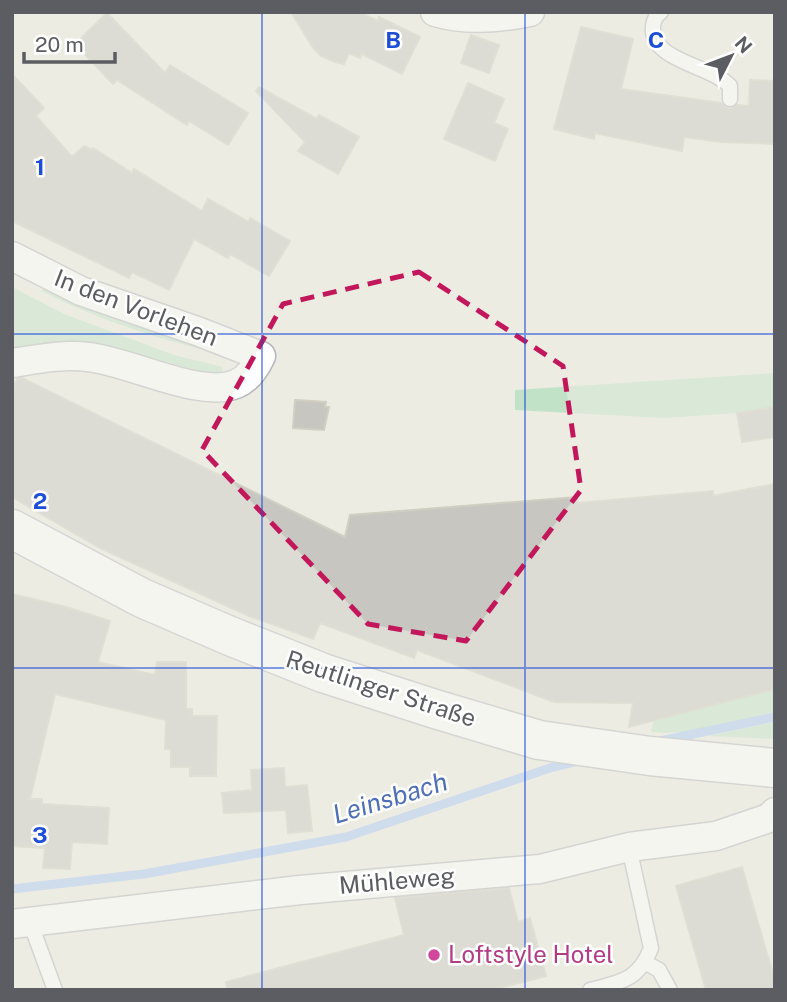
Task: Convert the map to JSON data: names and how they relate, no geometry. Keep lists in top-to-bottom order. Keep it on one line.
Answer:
{"streets":{"main road":["Reutlinger Straße"],"street":["In den Vorlehen","Mühleweg"]},"water":["Leinsbach"],"places":["Loftstyle Hotel"],"scale_bar":"20 m","north":"top right","grid":{"columns":["B","C"],"rows":["1","2","3"]}}
